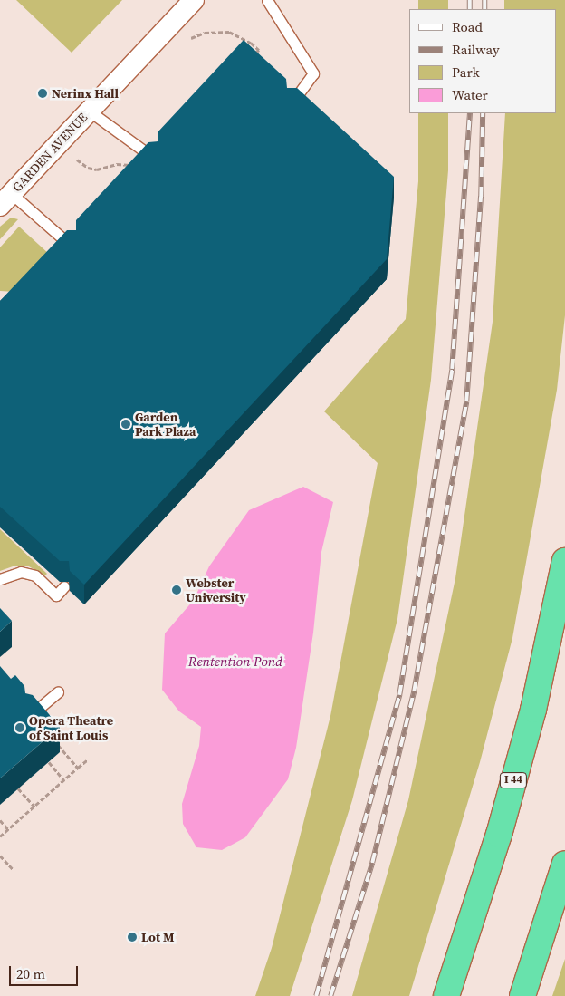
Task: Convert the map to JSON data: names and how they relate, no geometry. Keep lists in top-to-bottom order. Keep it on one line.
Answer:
{"streets":{"highway":["I 44"],"street":["GARDEN AVENUE"]},"water":["Rentention Pond"],"places":["Nerinx Hall","Garden Park Plaza","Webster University","Opera Theatre of Saint Louis","Lot M"],"legend":["Road","Railway","Park","Water"],"scale_bar":"20 m"}
